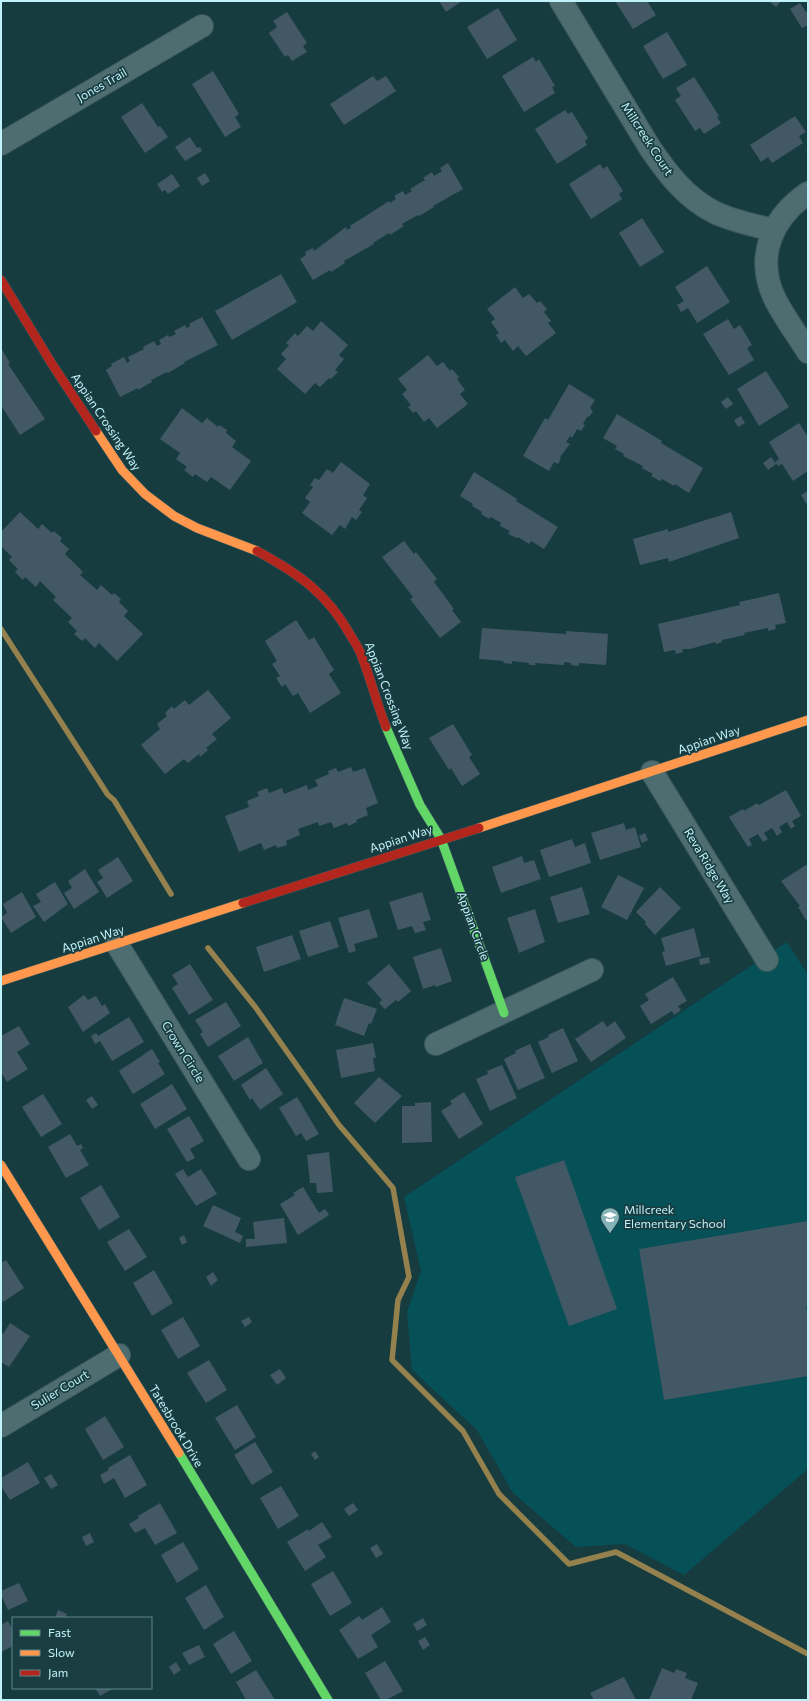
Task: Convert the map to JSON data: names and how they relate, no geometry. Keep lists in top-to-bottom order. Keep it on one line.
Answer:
{"streets":{"street":["Jones Trail","Millcreek Court","Appian Crossing Way","Appian Way","Reva Ridge Way","Appian Circle","Crown Circle","Sulier Court","Tatesbrook Drive"]},"crossings":[["Appian Crossing Way","Appian Way"],["Appian Crossing Way","Appian Circle"],["Appian Way","Reva Ridge Way"],["Appian Way","Appian Circle"],["Appian Way","Crown Circle"],["Sulier Court","Tatesbrook Drive"]],"places":{"school or university":["Millcreek Elementary School"]},"legend":["Fast","Slow","Jam"]}
